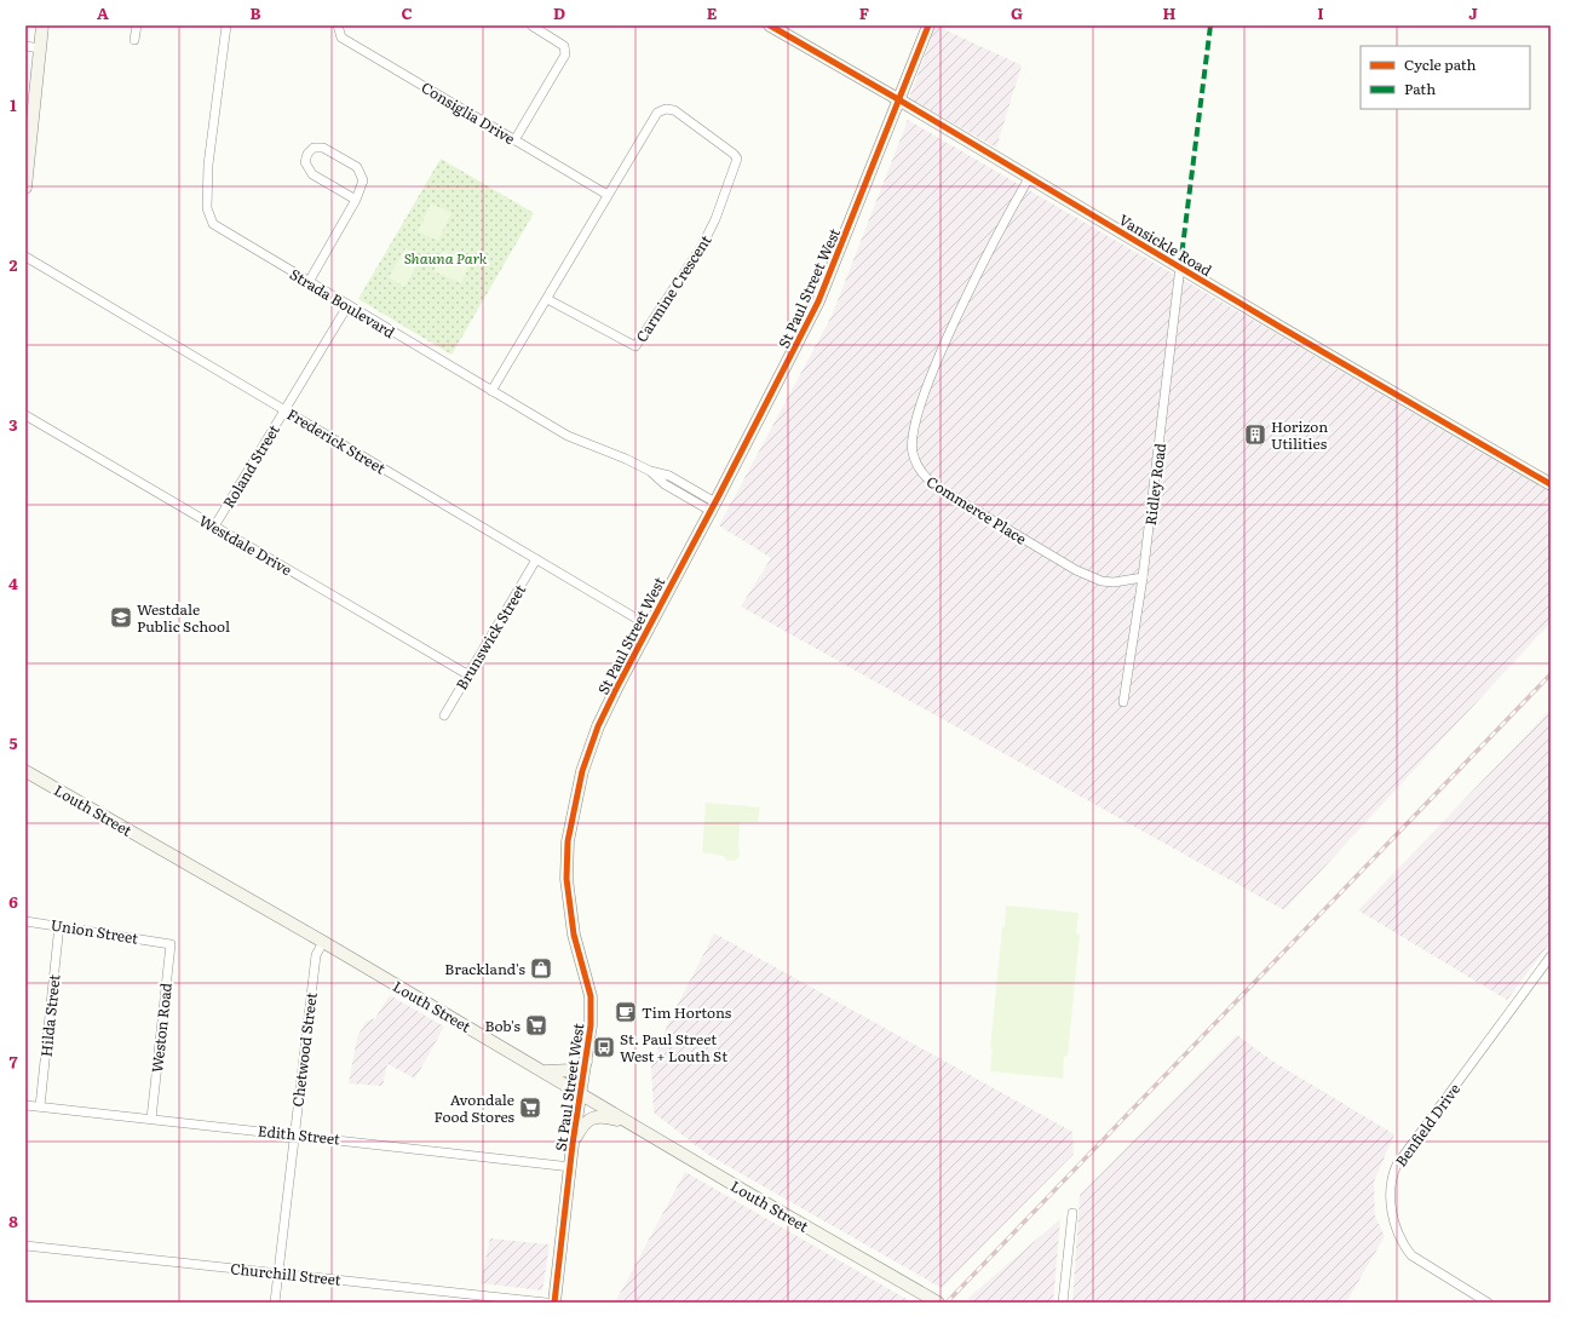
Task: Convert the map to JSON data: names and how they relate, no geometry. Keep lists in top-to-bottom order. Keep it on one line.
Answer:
{"streets":{"main road":["Vansickle Road","St Paul Street West","Louth Street"],"street":["Consiglia Drive","Carmine Crescent","Strada Boulevard","Frederick Street","Roland Street","Ridley Road","Commerce Place","Westdale Drive","Brunswick Street","Union Street","Hilda Street","Weston Road","Chetwood Street","Benfield Drive","Edith Street","Churchill Street"]},"crossings":[["Consiglia Drive","Carmine Crescent"],["Vansickle Road","St Paul Street West"],["Vansickle Road","Ridley Road"],["Vansickle Road","Commerce Place"],["Carmine Crescent","Strada Boulevard"],["St Paul Street West","Strada Boulevard"],["St Paul Street West","Frederick Street"],["St Paul Street West","Louth Street"],["St Paul Street West","Edith Street"],["Strada Boulevard","Roland Street"],["Frederick Street","Roland Street"],["Frederick Street","Brunswick Street"],["Roland Street","Westdale Drive"],["Ridley Road","Commerce Place"],["Westdale Drive","Brunswick Street"],["Louth Street","Chetwood Street"],["Union Street","Hilda Street"],["Union Street","Weston Road"],["Hilda Street","Edith Street"],["Weston Road","Edith Street"],["Chetwood Street","Edith Street"],["Chetwood Street","Churchill Street"]],"parks":["Shauna Park"],"places":{"building":["Horizon Utilities"],"school or university":["Westdale Public School"],"shop":["Brackland's"],"cafe":["Tim Hortons"],"supermarket":["Bob's","Avondale Food Stores"],"bus stop":["St. Paul Street West + Louth St"]},"legend":["Cycle path","Path"],"grid":{"columns":["A","B","C","D","E","F","G","H","I","J"],"rows":["1","2","3","4","5","6","7","8"]}}
